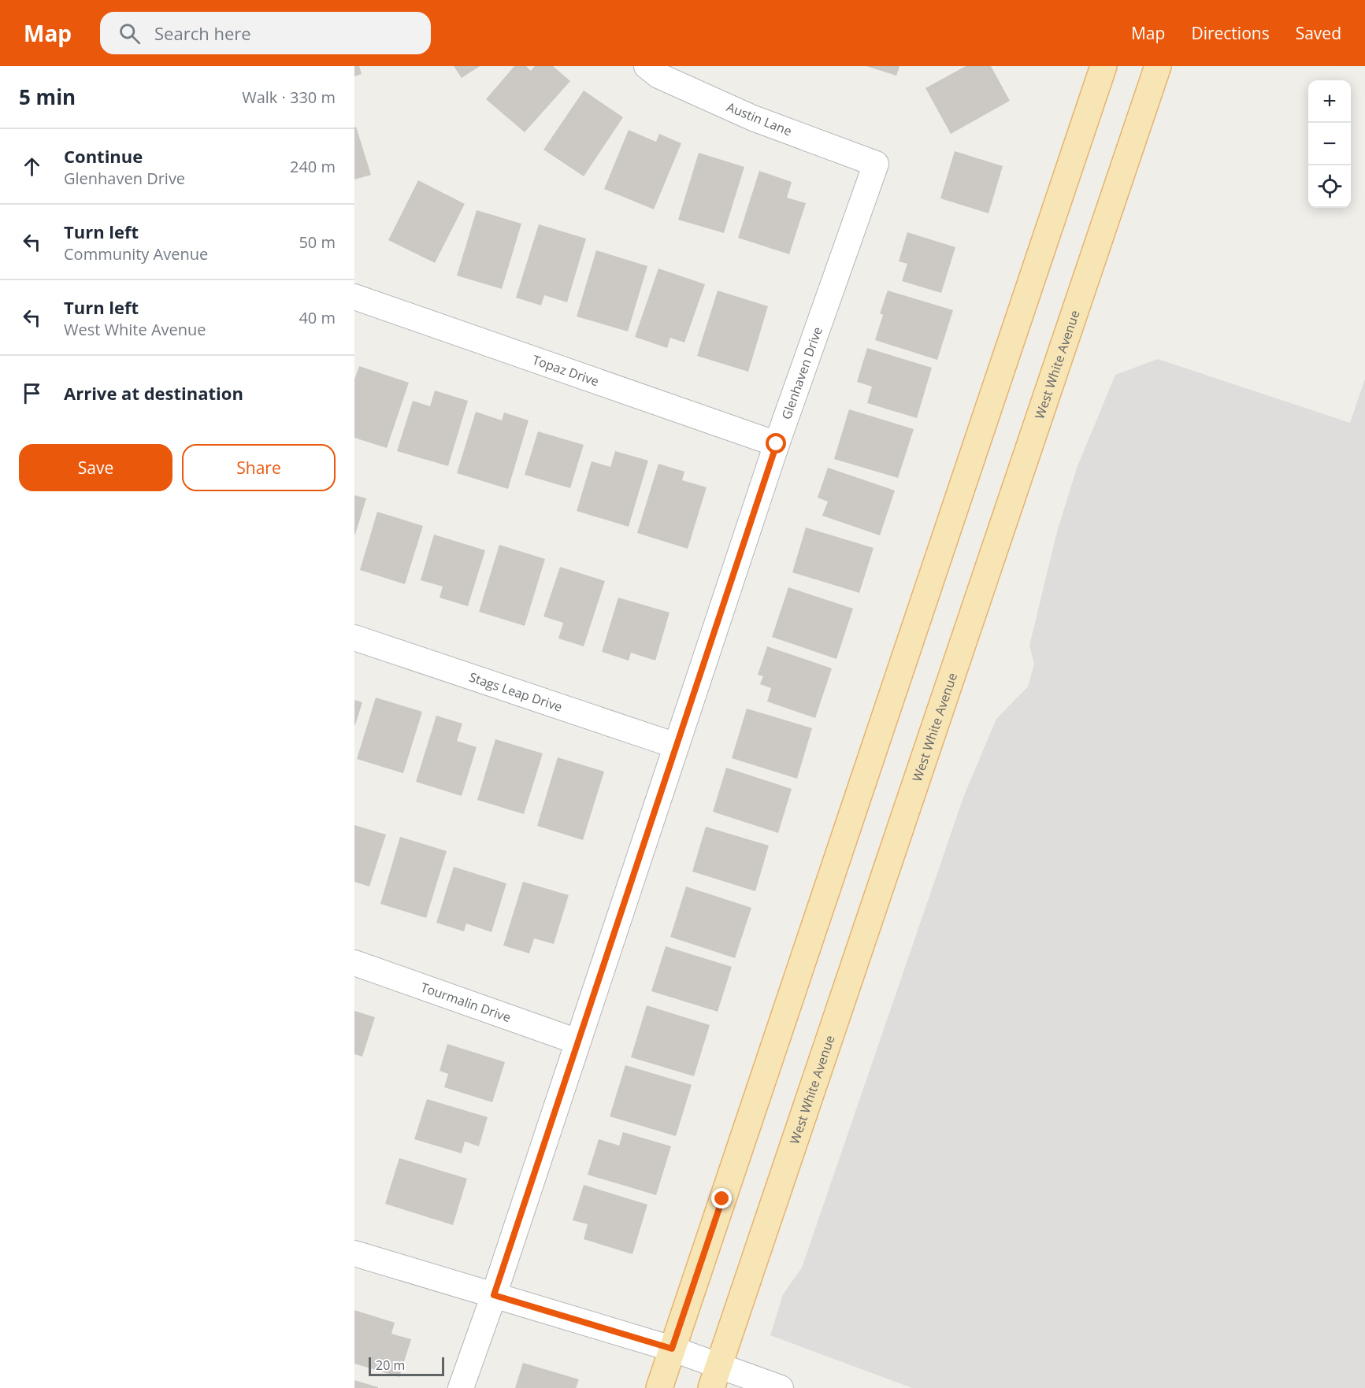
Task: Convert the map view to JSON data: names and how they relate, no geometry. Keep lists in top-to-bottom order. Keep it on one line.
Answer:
{"streets":{"main road":["West White Avenue"],"street":["Austin Lane","Topaz Drive","Glenhaven Drive","Stags Leap Drive","Tourmalin Drive"]},"crossings":[["Austin Lane","Glenhaven Drive"],["Topaz Drive","Glenhaven Drive"],["Glenhaven Drive","Stags Leap Drive"],["Glenhaven Drive","Tourmalin Drive"]],"scale_bar":"20 m","page":{"header":"Map","search":"Search here","nav":["Map","Directions","Saved"],"heading":["5 min","Walk · 330 m"],"map_buttons":["+","−"],"list":[["Continue","Glenhaven Drive","240 m"],["Turn left","Community Avenue","50 m"],["Turn left","West White Avenue","40 m"],"Arrive at destination"],"buttons":["Save","Share"],"scale":"20 m"}}
